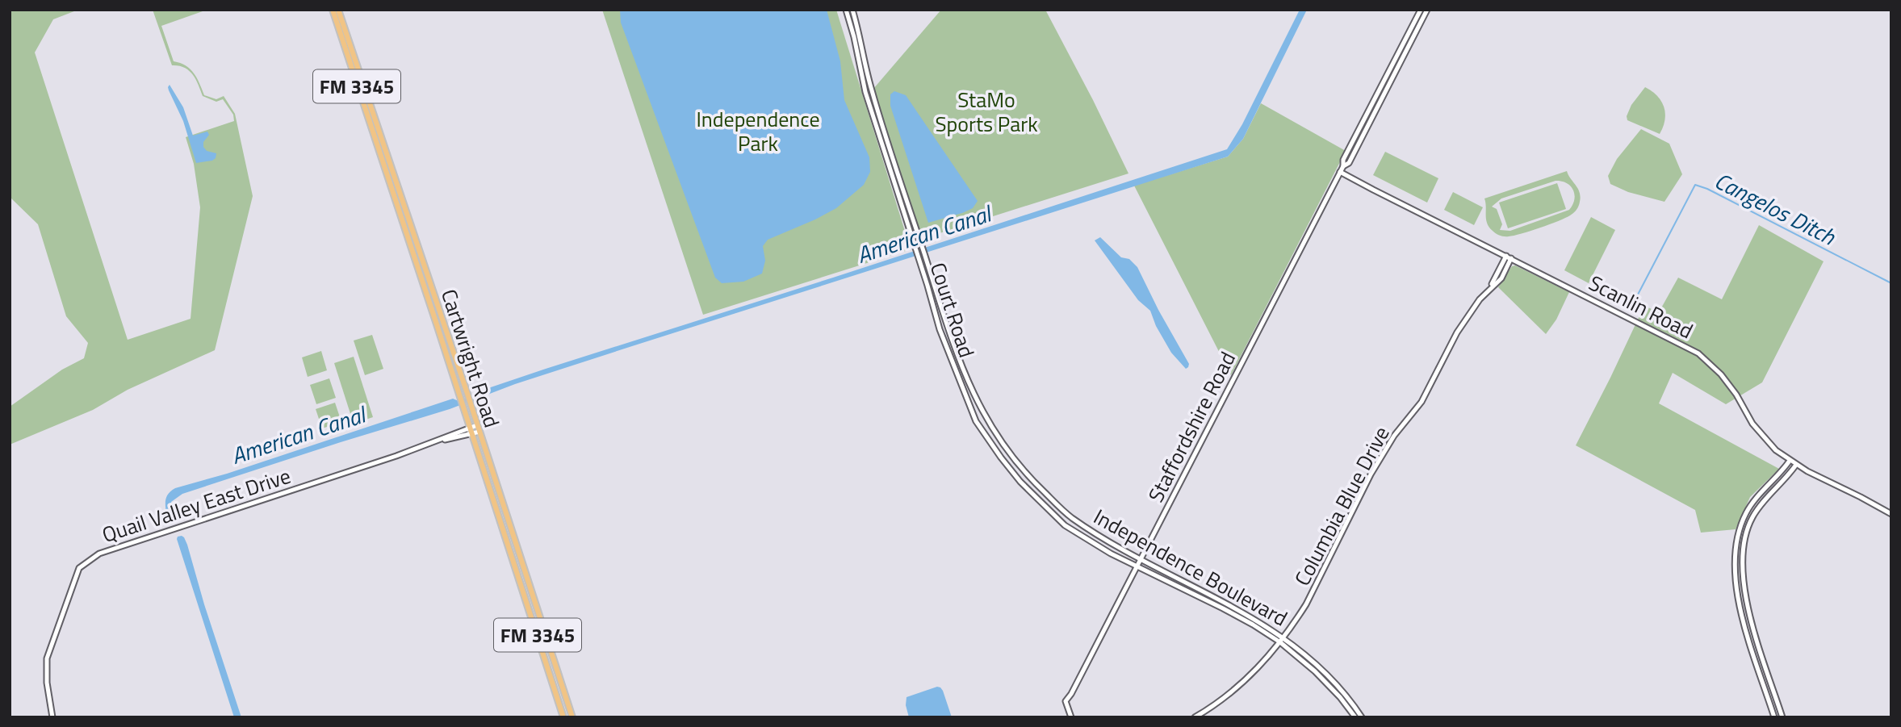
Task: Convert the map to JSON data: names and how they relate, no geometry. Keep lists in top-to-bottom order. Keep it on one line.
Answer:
{"streets":{"main road":["FM 3345","Scanlin Road","Court Road","Cartwright Road","Staffordshire Road","Quail Valley East Drive","Columbia Blue Drive","Independence Boulevard"]},"crossings":[["Scanlin Road","Staffordshire Road"],["Scanlin Road","Columbia Blue Drive"],["Court Road","Independence Boulevard"],["Cartwright Road","Quail Valley East Drive"],["Staffordshire Road","Independence Boulevard"],["Columbia Blue Drive","Independence Boulevard"]],"water":["Cangelos Ditch","American Canal"],"parks":["StaMo Sports Park","Independence Park"]}
